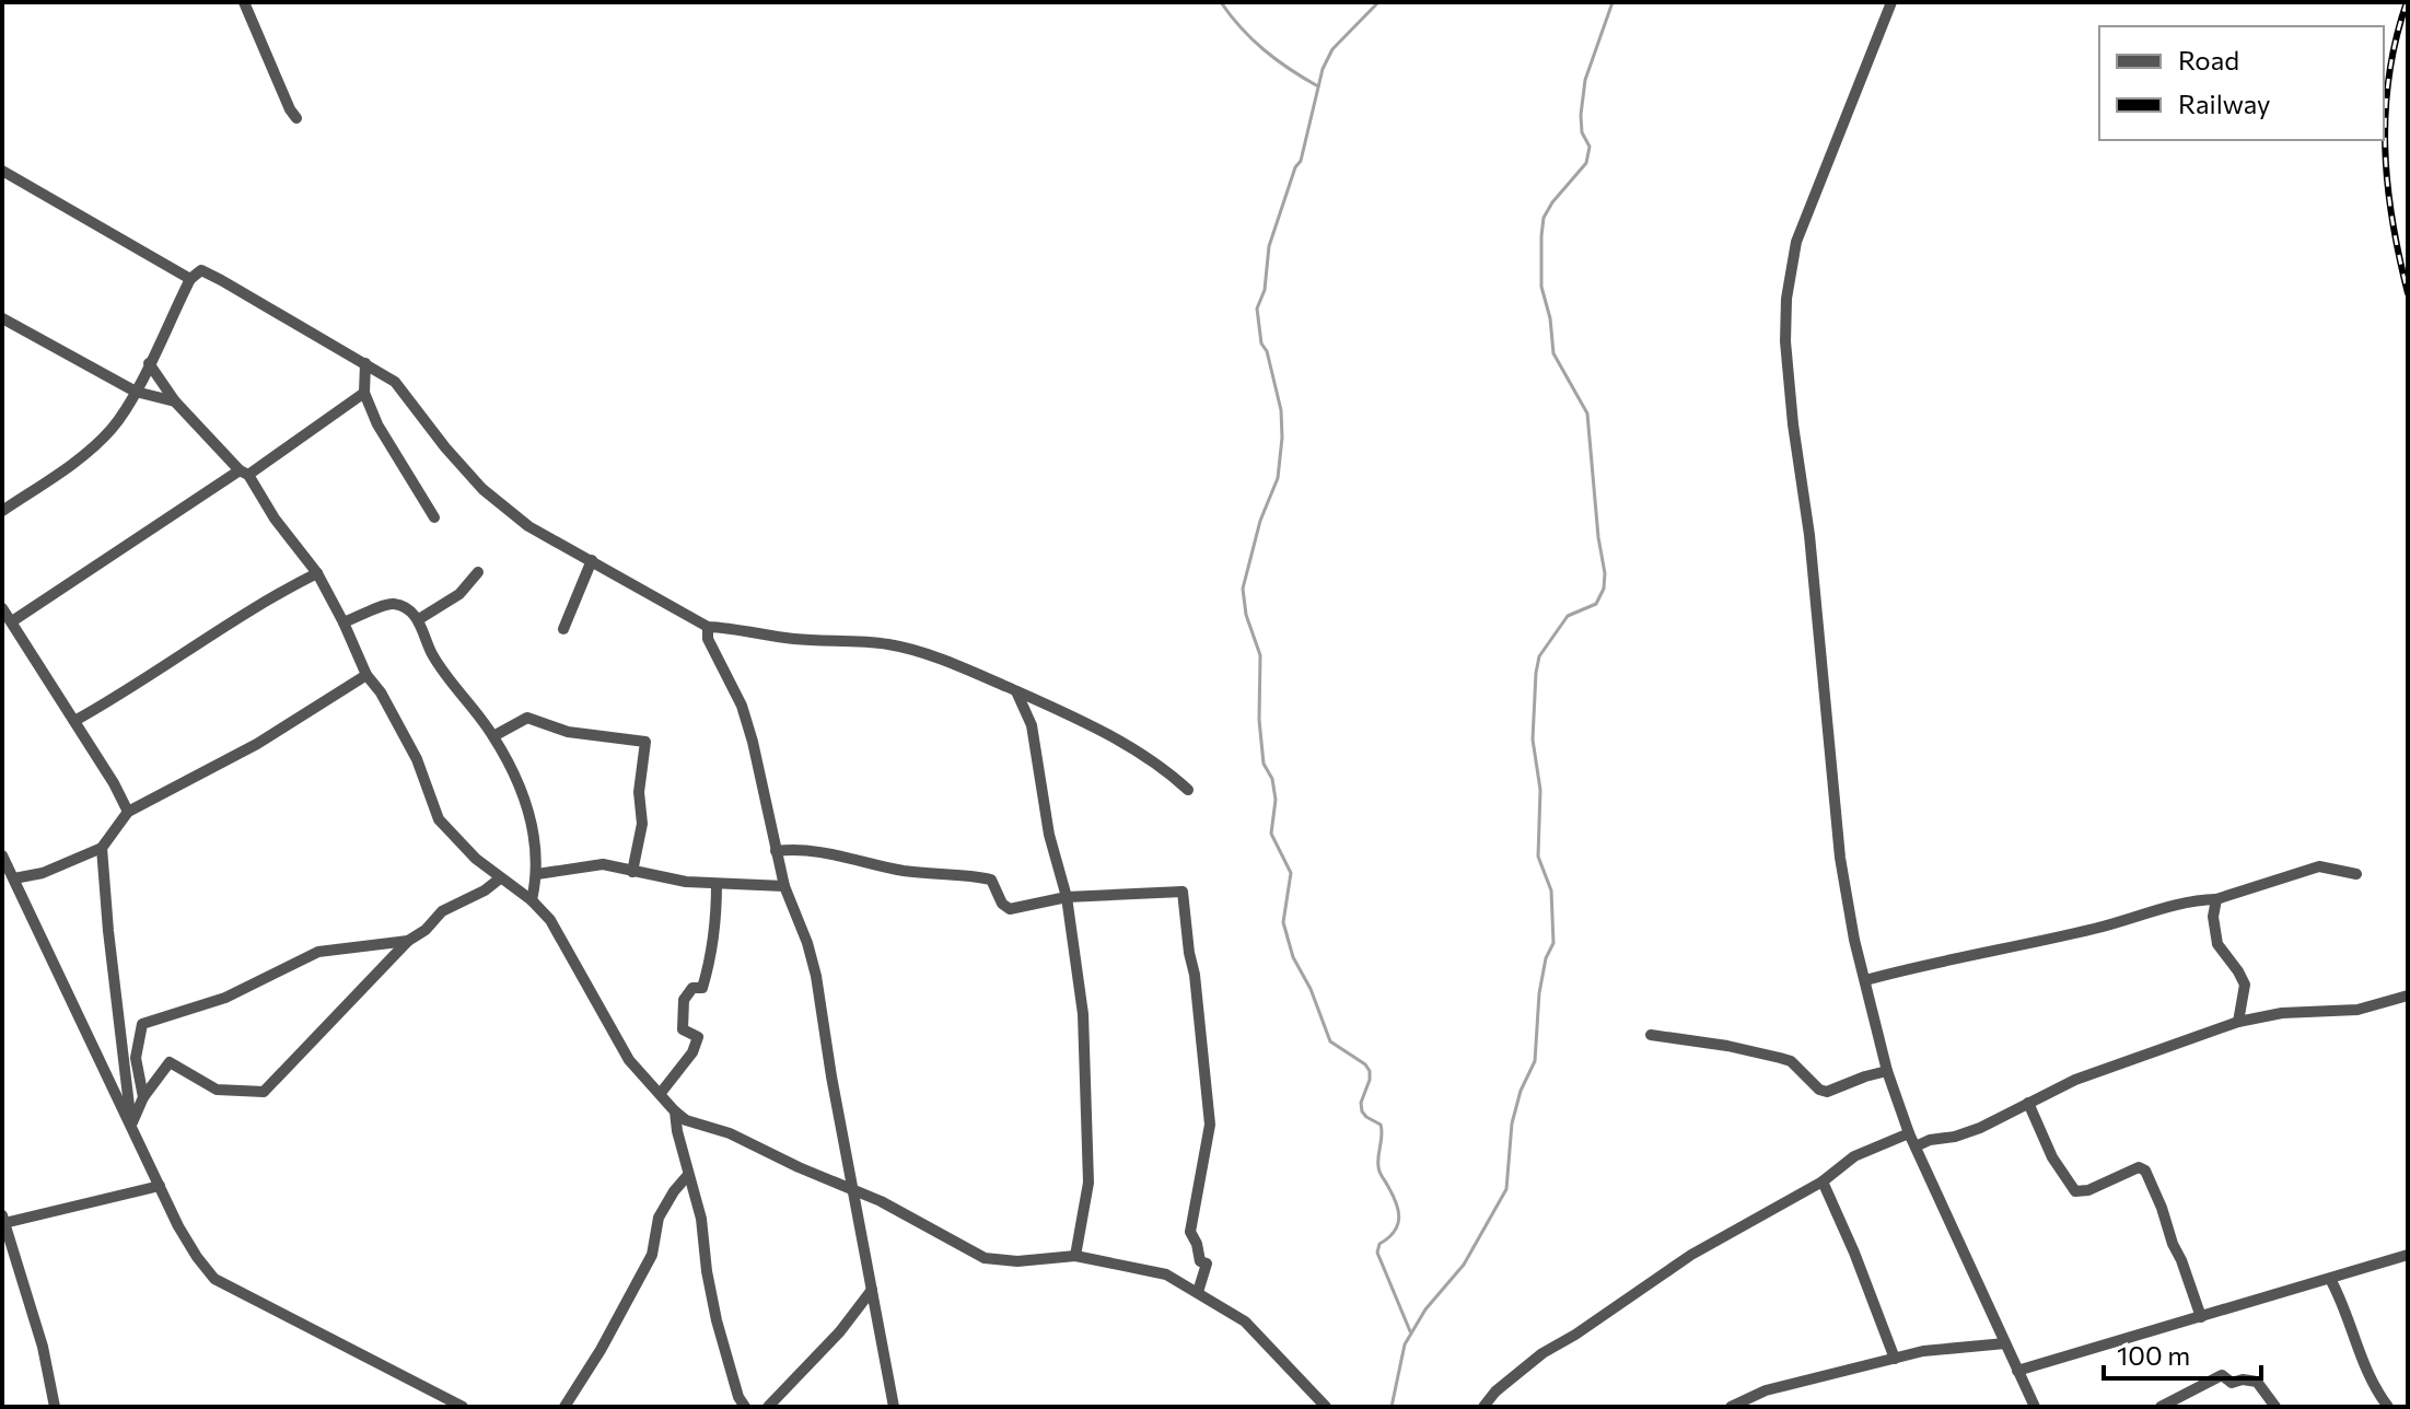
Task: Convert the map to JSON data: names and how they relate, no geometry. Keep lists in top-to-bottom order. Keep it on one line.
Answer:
{"legend":["Road","Railway"],"scale_bar":"100 m"}
